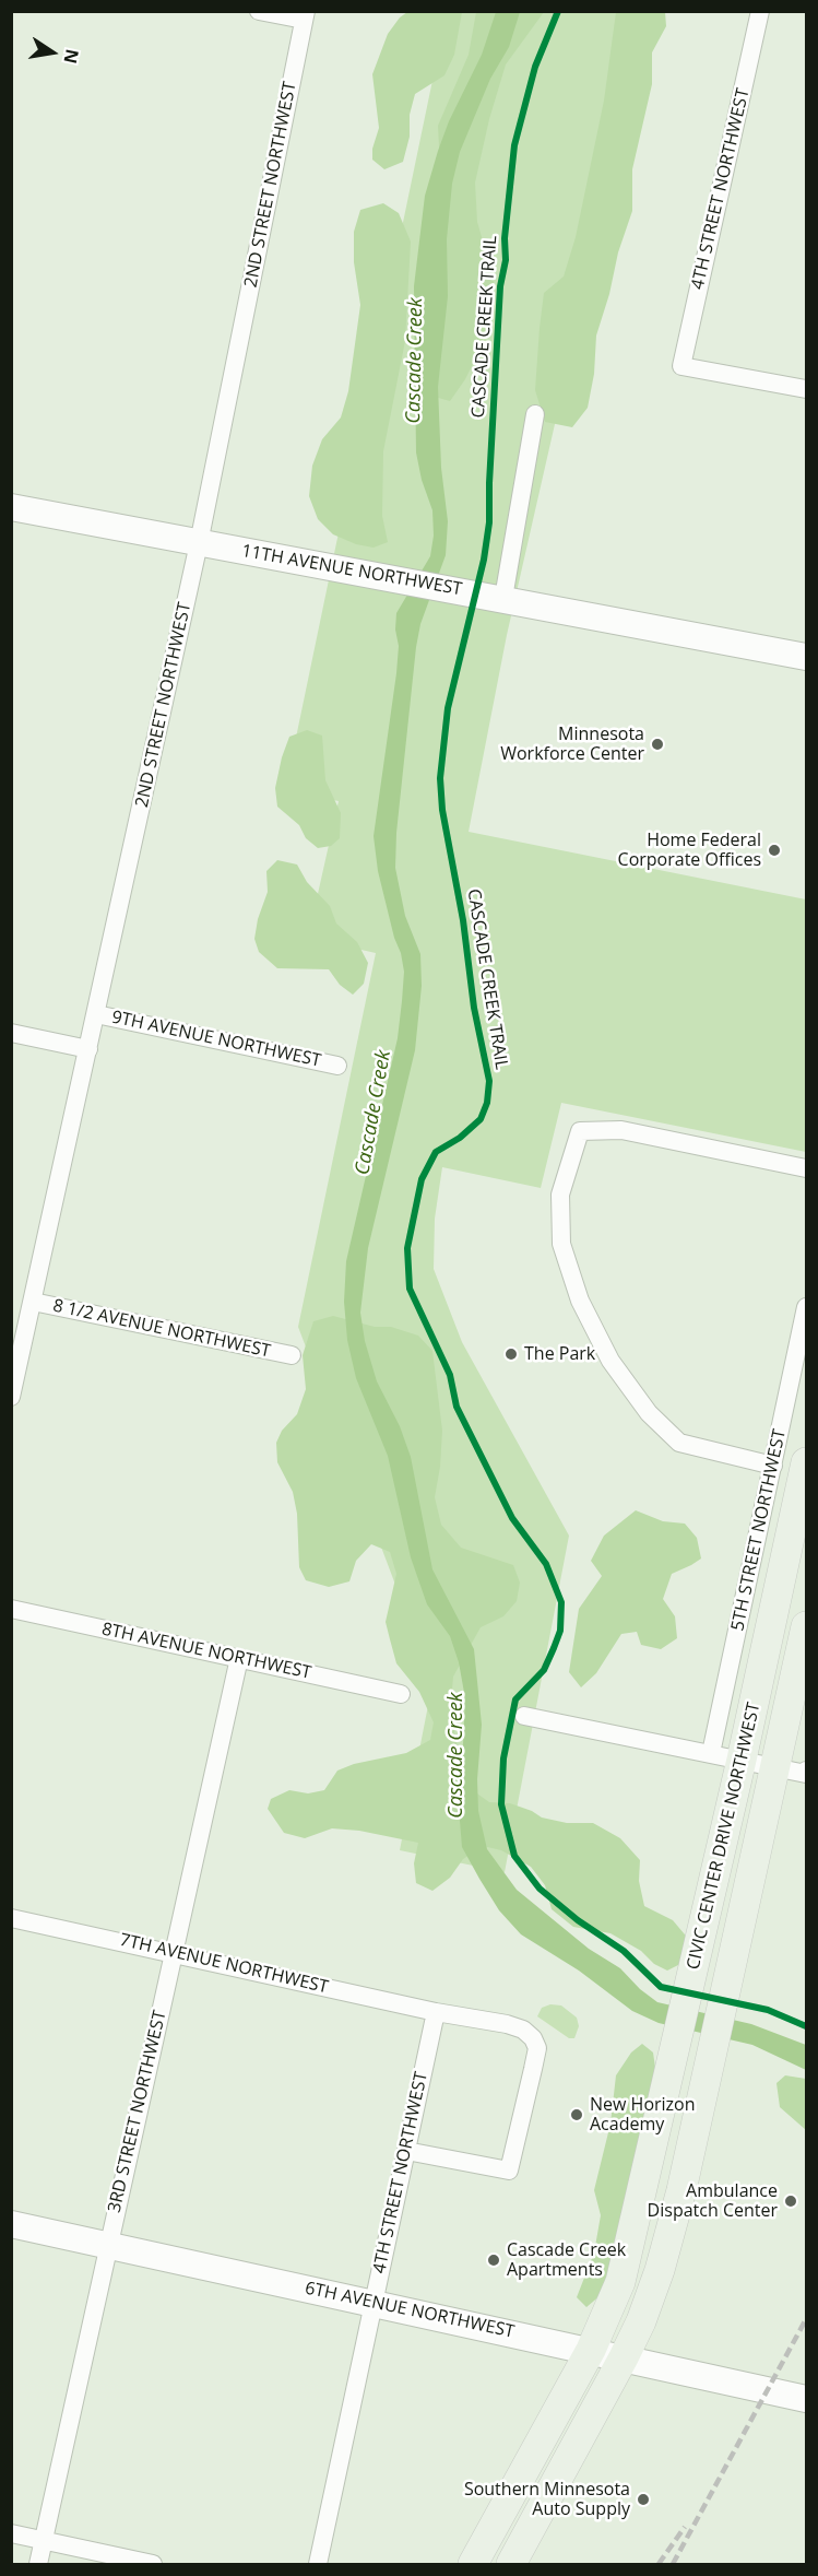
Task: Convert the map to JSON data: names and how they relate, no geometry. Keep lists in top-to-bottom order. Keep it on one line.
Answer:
{"streets":{"main road":["CIVIC CENTER DRIVE NORTHWEST"],"street":["2ND STREET NORTHWEST","4TH STREET NORTHWEST","11TH AVENUE NORTHWEST","9TH AVENUE NORTHWEST","8 1/2 AVENUE NORTHWEST","5TH STREET NORTHWEST","8TH AVENUE NORTHWEST","7TH AVENUE NORTHWEST","3RD STREET NORTHWEST","6TH AVENUE NORTHWEST"],"cycle path":["CASCADE CREEK TRAIL"]},"crossings":[["2ND STREET NORTHWEST","11TH AVENUE NORTHWEST"],["2ND STREET NORTHWEST","9TH AVENUE NORTHWEST"],["2ND STREET NORTHWEST","8 1/2 AVENUE NORTHWEST"],["4TH STREET NORTHWEST","7TH AVENUE NORTHWEST"],["4TH STREET NORTHWEST","6TH AVENUE NORTHWEST"],["8TH AVENUE NORTHWEST","3RD STREET NORTHWEST"],["CIVIC CENTER DRIVE NORTHWEST","6TH AVENUE NORTHWEST"],["7TH AVENUE NORTHWEST","3RD STREET NORTHWEST"],["3RD STREET NORTHWEST","6TH AVENUE NORTHWEST"]],"water":["Cascade Creek"],"places":["Minnesota Workforce Center","Home Federal Corporate Offices","The Park","New Horizon Academy","Ambulance Dispatch Center","Cascade Creek Apartments","Southern Minnesota Auto Supply"],"north":"right"}
